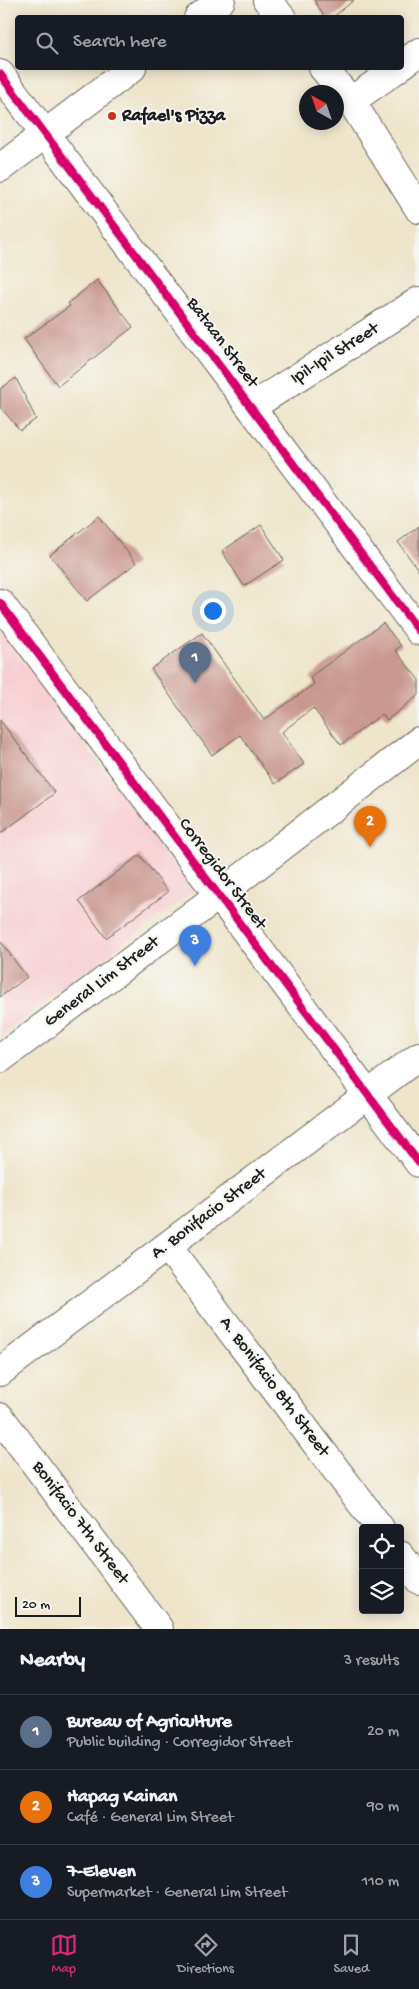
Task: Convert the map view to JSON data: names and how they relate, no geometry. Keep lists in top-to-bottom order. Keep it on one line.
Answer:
{"streets":{"street":["Bataan Street","Ipil-Ipil Street","Corregidor Street","General Lim Street","A. Bonifacio Street","A. Bonifacio 8th Street","Bonifacio 7th Street"]},"crossings":[["Bataan Street","Ipil-Ipil Street"],["Corregidor Street","General Lim Street"],["Corregidor Street","A. Bonifacio Street"],["A. Bonifacio Street","A. Bonifacio 8th Street"]],"places":["Rafael's Pizza"],"scale_bar":"20 m","north":"top left","page":{"search":"Search here","pins":["1","2","3"],"scale":"20 m","heading":["Nearby","3 results"],"list":[{"mark":"1","name":"Bureau of Agriculture","note":"Public building · Corregidor Street","value":"20 m"},{"mark":"2","name":"Hapag Kainan","note":"Café · General Lim Street","value":"90 m"},{"mark":"3","name":"7-Eleven","note":"Supermarket · General Lim Street","value":"110 m"}],"nav":["Map","Directions","Saved"]}}
